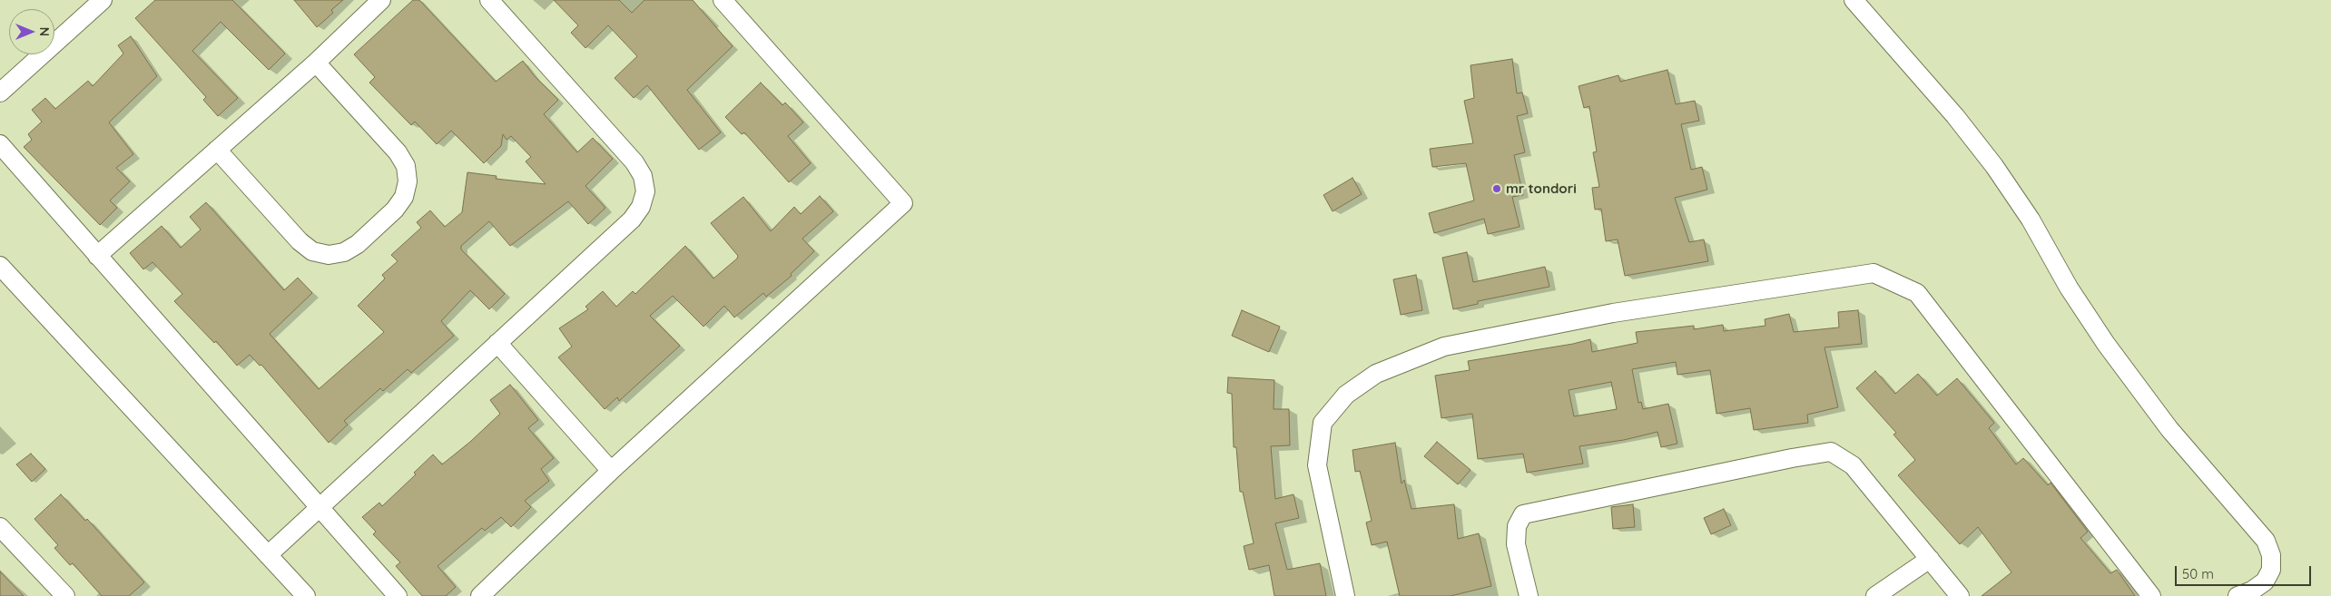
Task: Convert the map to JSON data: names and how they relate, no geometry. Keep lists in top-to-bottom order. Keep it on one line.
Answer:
{"places":["mr tondori"],"scale_bar":"50 m","north":"right"}
